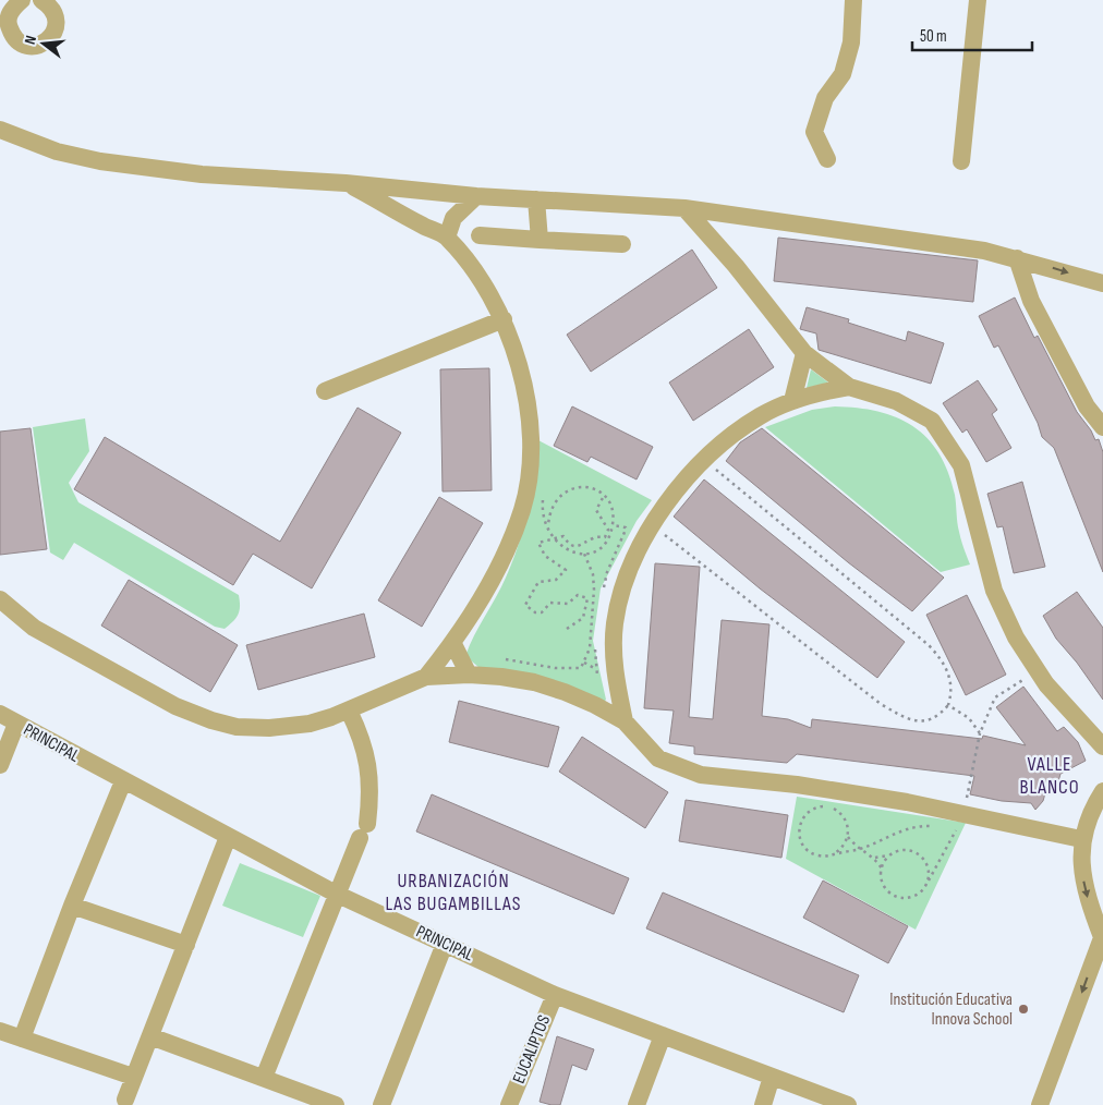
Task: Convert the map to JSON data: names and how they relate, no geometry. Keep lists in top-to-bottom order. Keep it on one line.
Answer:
{"streets":{"street":["PRINCIPAL","EUCALIPTOS"]},"crossings":[["PRINCIPAL","EUCALIPTOS"]],"districts":["VALLE BLANCO","URBANIZACIÓN LAS BUGAMBILLAS"],"places":["Institución Educativa Innova School"],"scale_bar":"50 m","north":"left"}
